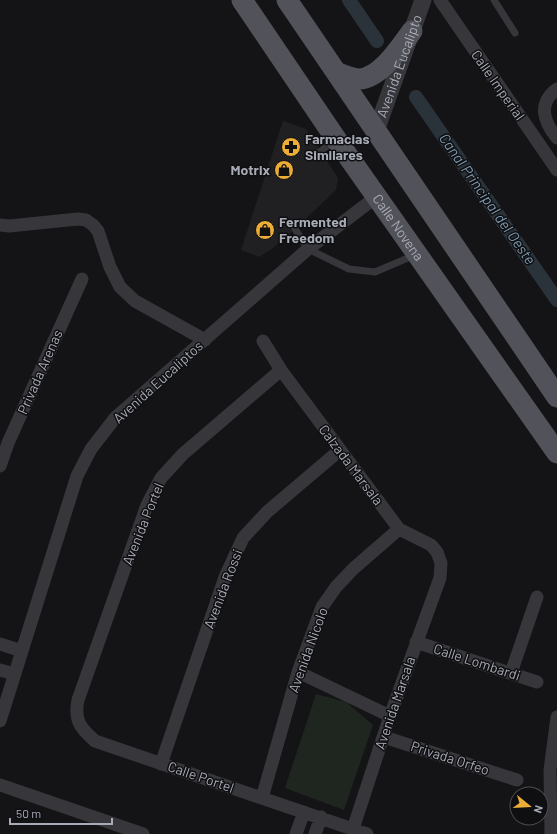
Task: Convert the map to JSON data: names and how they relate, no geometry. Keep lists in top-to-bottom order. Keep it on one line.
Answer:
{"streets":{"main road":["Calle Novena"],"street":["Avenida Eucalipto","Calle Imperial","Privada Arenas","Avenida Eucaliptos","Calzada Marsala","Avenida Portel","Avenida Rossi","Avenida Nicolo","Calle Lombardi","Avenida Marsala","Privada Orfeo","Calle Portel"]},"crossings":[["Calle Novena","Avenida Eucaliptos"],["Calzada Marsala","Avenida Portel"],["Calzada Marsala","Avenida Rossi"],["Calzada Marsala","Avenida Nicolo"],["Calzada Marsala","Avenida Marsala"],["Avenida Portel","Calle Portel"],["Avenida Rossi","Calle Portel"],["Avenida Nicolo","Calle Portel"],["Calle Lombardi","Avenida Marsala"],["Avenida Marsala","Privada Orfeo"],["Avenida Marsala","Calle Portel"]],"water":["Canal Principal del Oeste"],"places":{"pharmacy":["Farmacias Similares"],"shop":["Motrix","Fermented Freedom"]},"scale_bar":"50 m","north":"right"}
